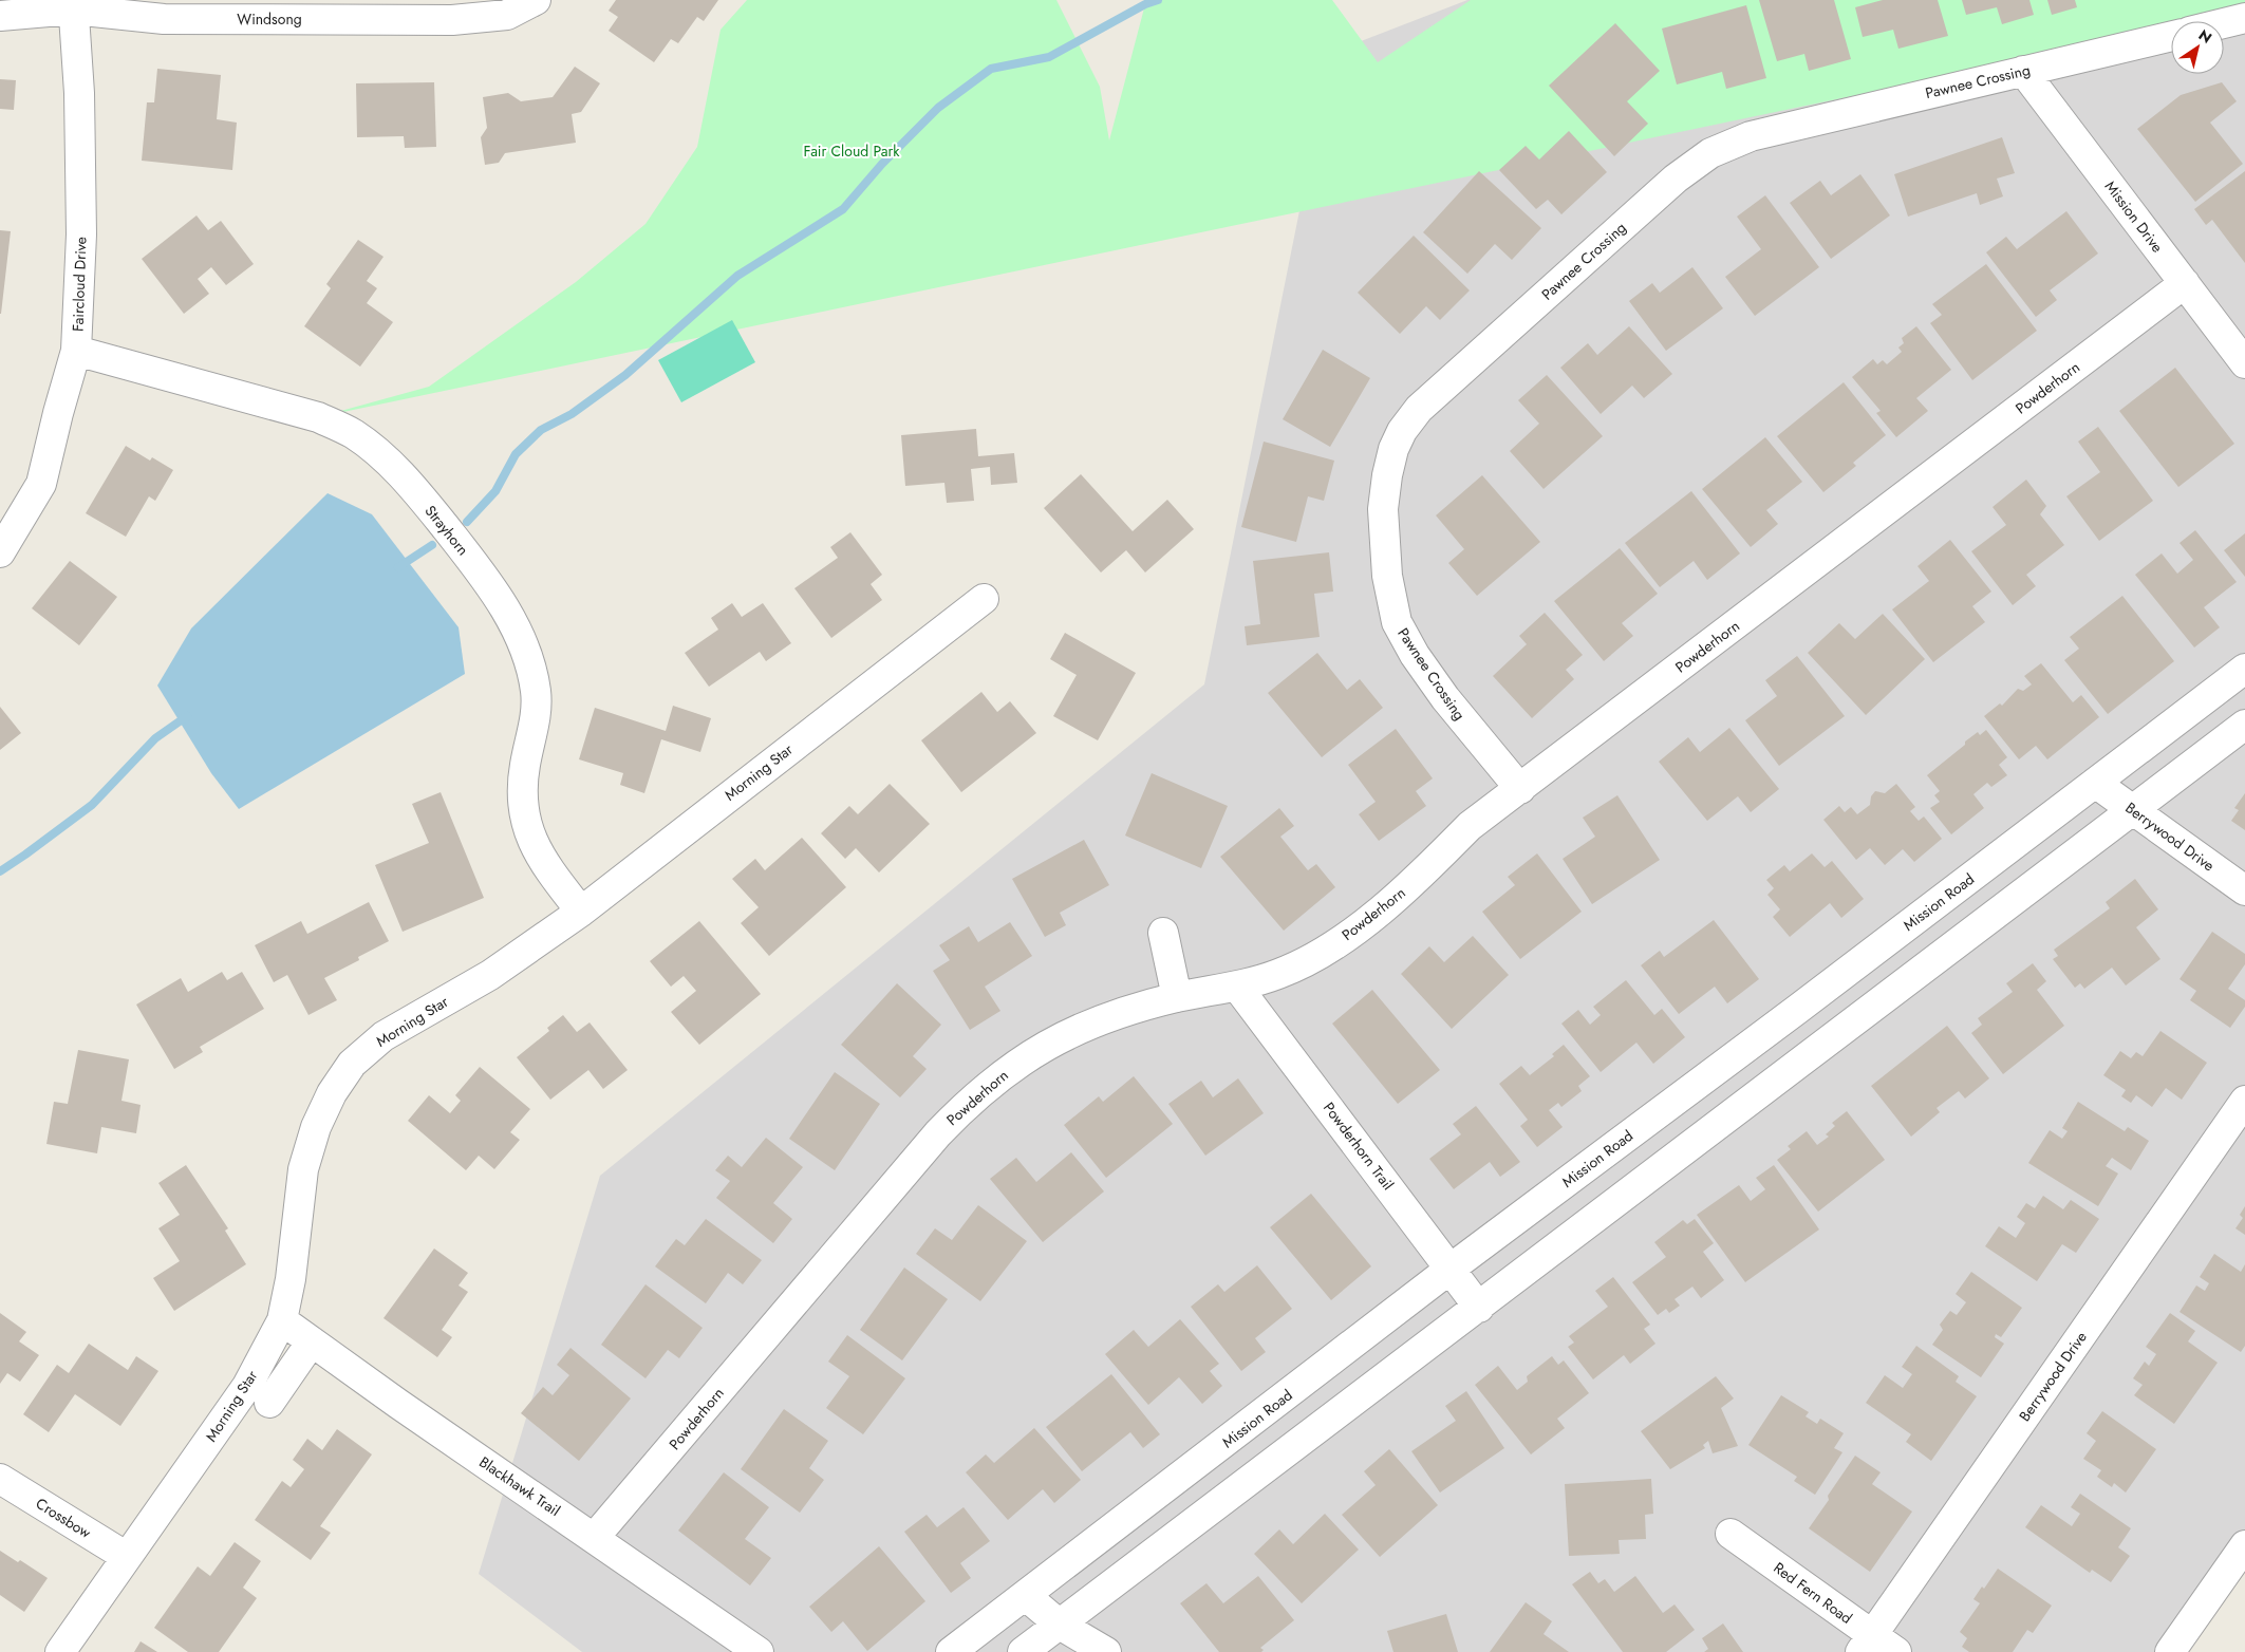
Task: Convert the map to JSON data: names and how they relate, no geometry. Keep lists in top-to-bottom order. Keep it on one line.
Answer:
{"streets":{"street":["Windsong","Pawnee Crossing","Mission Drive","Faircloud Drive","Powderhorn","Strayhorn","Morning Star","Berrywood Drive","Mission Road","Powderhorn Trail","Blackhawk Trail","Crossbow","Red Fern Road"]},"crossings":[["Windsong","Faircloud Drive"],["Pawnee Crossing","Mission Drive"],["Pawnee Crossing","Powderhorn"],["Mission Drive","Powderhorn"],["Faircloud Drive","Strayhorn"],["Powderhorn","Powderhorn Trail"],["Powderhorn","Blackhawk Trail"],["Strayhorn","Morning Star"],["Morning Star","Blackhawk Trail"],["Morning Star","Crossbow"],["Berrywood Drive","Mission Road"],["Berrywood Drive","Red Fern Road"],["Mission Road","Powderhorn Trail"]],"parks":["Fair Cloud Park"],"north":"top right"}
